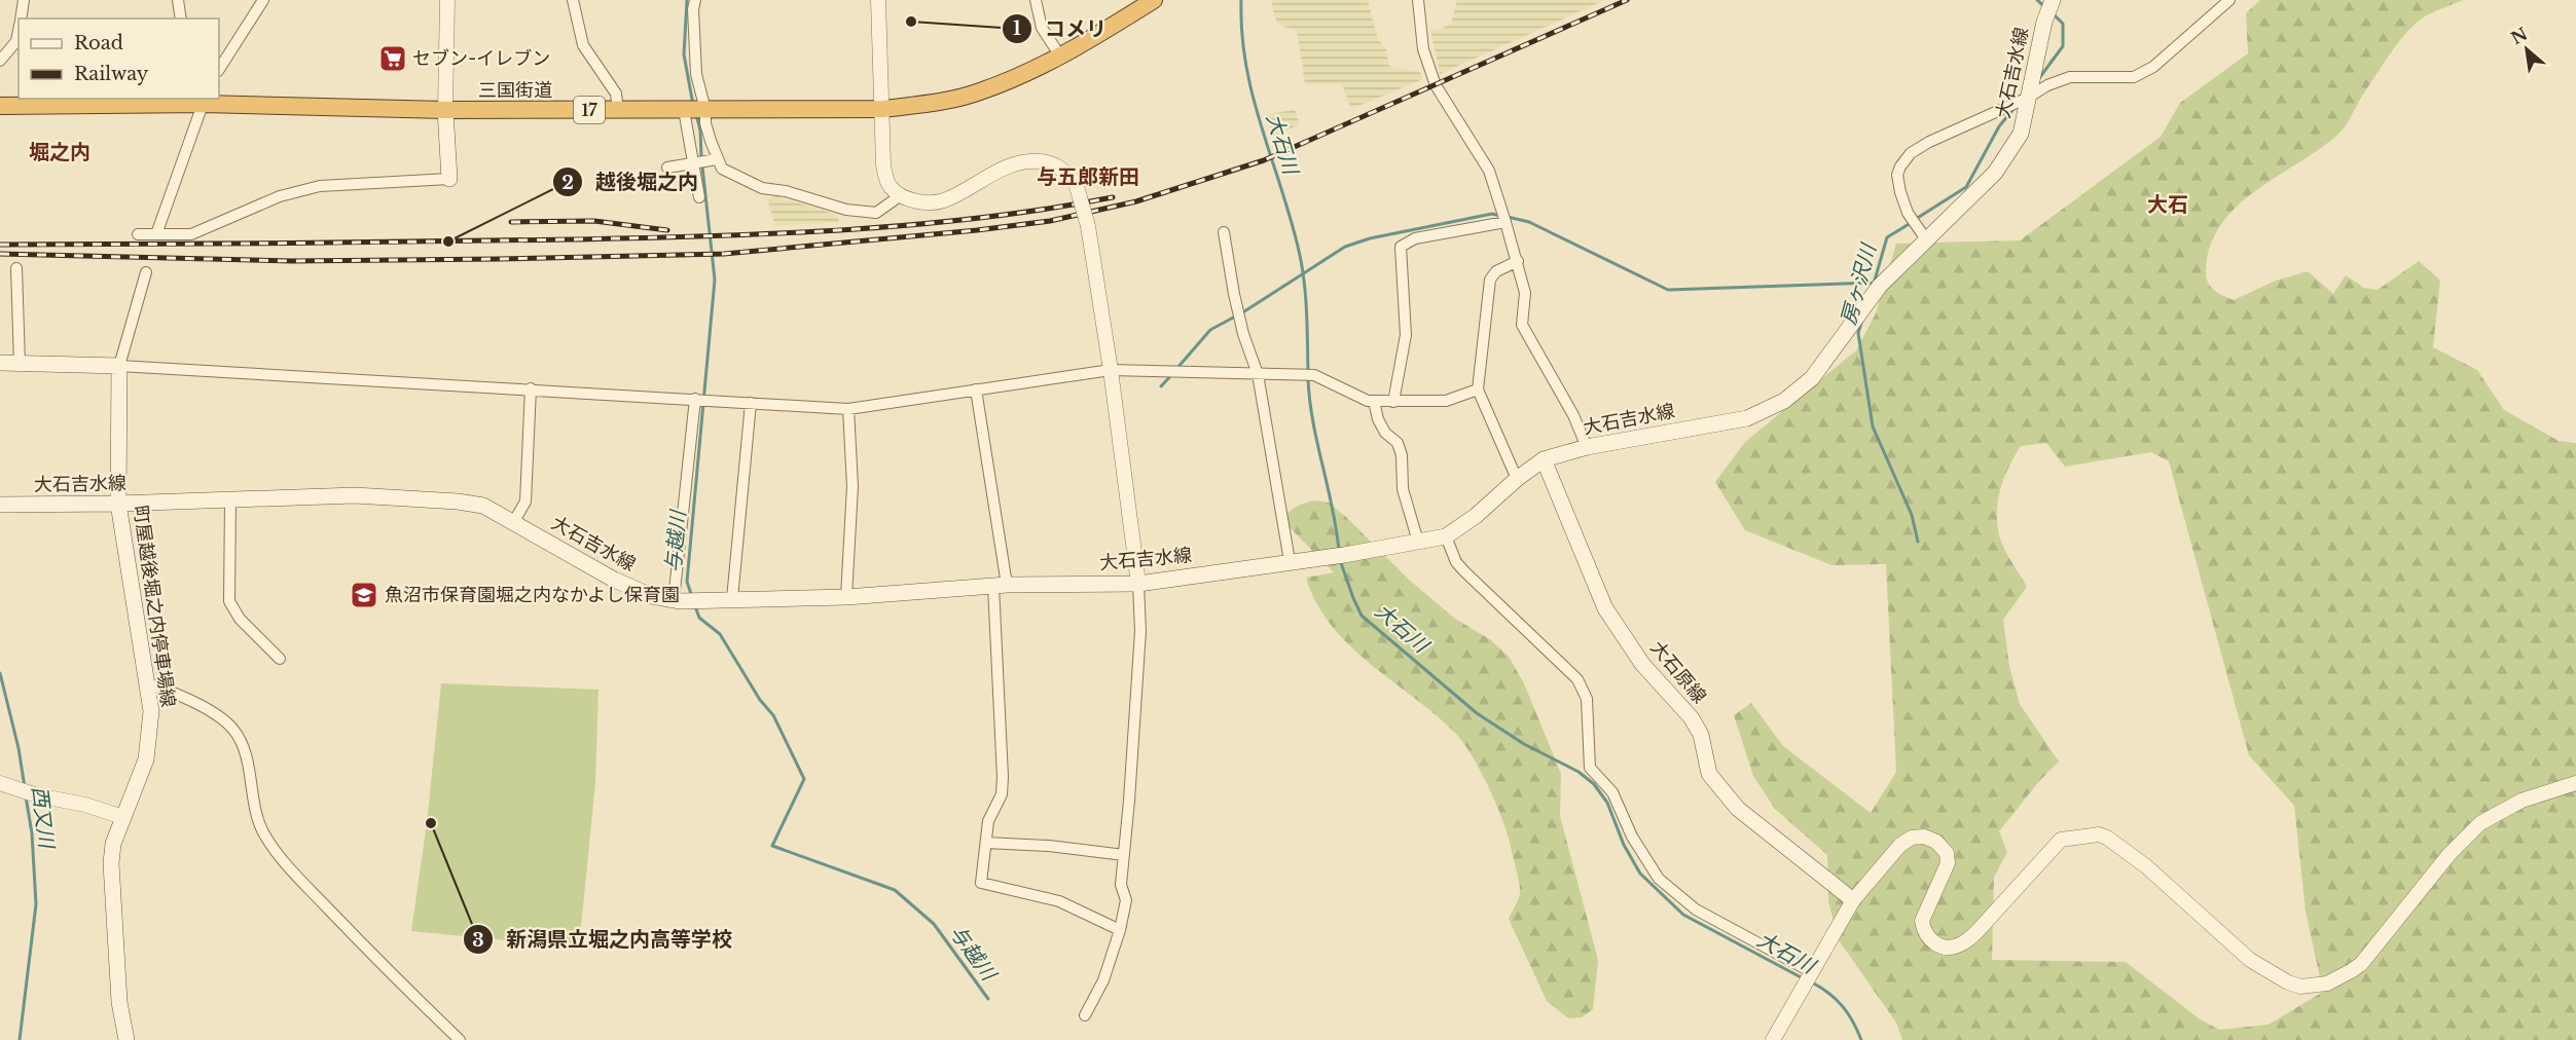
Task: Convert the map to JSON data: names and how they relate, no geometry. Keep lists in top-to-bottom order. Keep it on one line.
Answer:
{"streets":{"highway":["三国街道","17"],"main road":["大石吉水線","町屋越後堀之内停車場線","大石原線"]},"crossings":[["大石吉水線","町屋越後堀之内停車場線"],["大石吉水線","大石原線"]],"districts":["堀之内","与五郎新田","大石"],"water":["大石川","房ヶ沢川","与越川","西又川"],"places":{"other":["コメリ","越後堀之内","新潟県立堀之内高等学校"],"supermarket":["セブン-イレブン"],"school or university":["魚沼市保育園堀之内なかよし保育園"]},"legend":["Road","Railway"],"north":"top left"}
